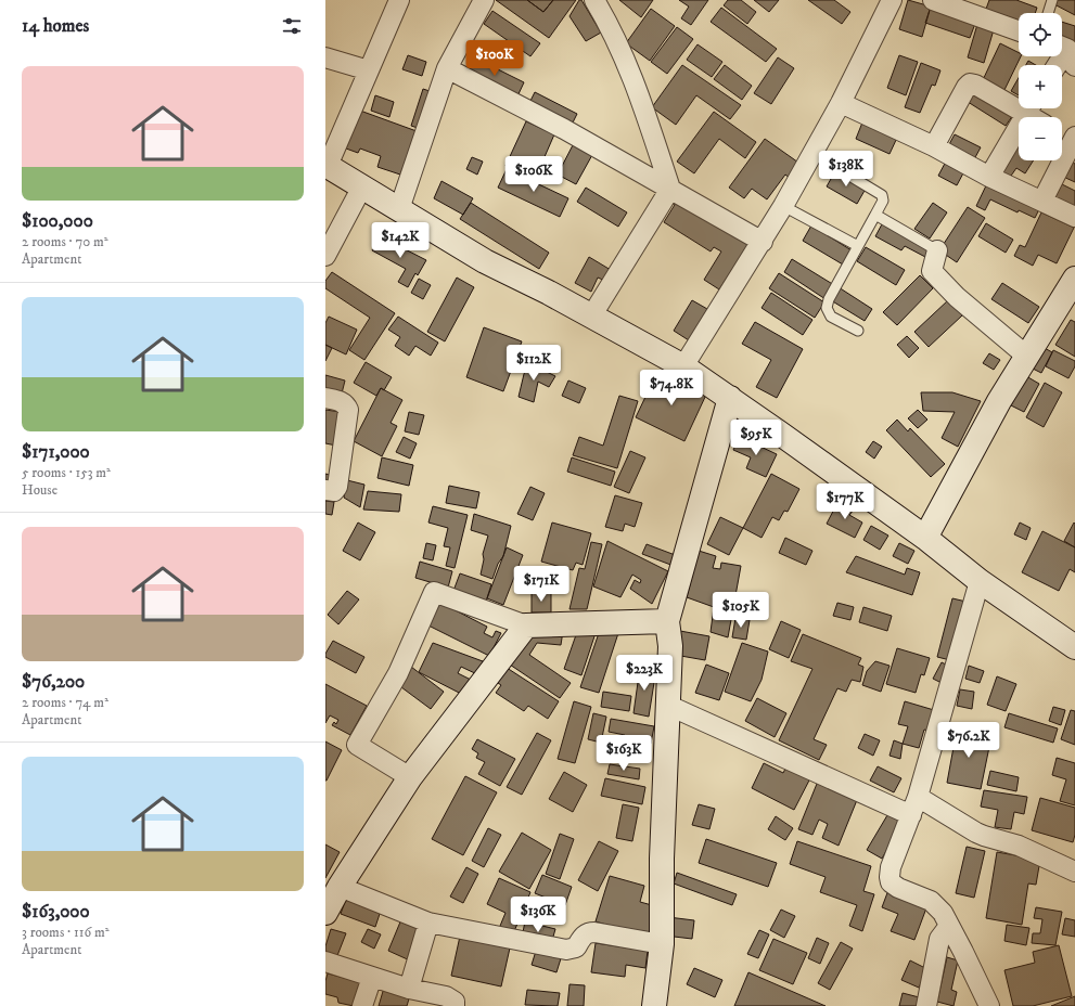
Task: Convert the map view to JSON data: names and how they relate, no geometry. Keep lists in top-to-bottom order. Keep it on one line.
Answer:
{"page":{"heading":"14 homes","map_buttons":["+","−"],"price":["$100K","$138K","$106K","$142K","$112K","$74.8K","$95K","$177K","$171K","$105K","$223K","$76.2K","$163K","$136K"],"list":[{"name":"$100,000","note":"2 rooms · 70 m² · Apartment"},{"name":"$171,000","note":"5 rooms · 153 m² · House"},{"name":"$76,200","note":"2 rooms · 74 m² · Apartment"},{"name":"$163,000","note":"3 rooms · 116 m² · Apartment"}]}}
